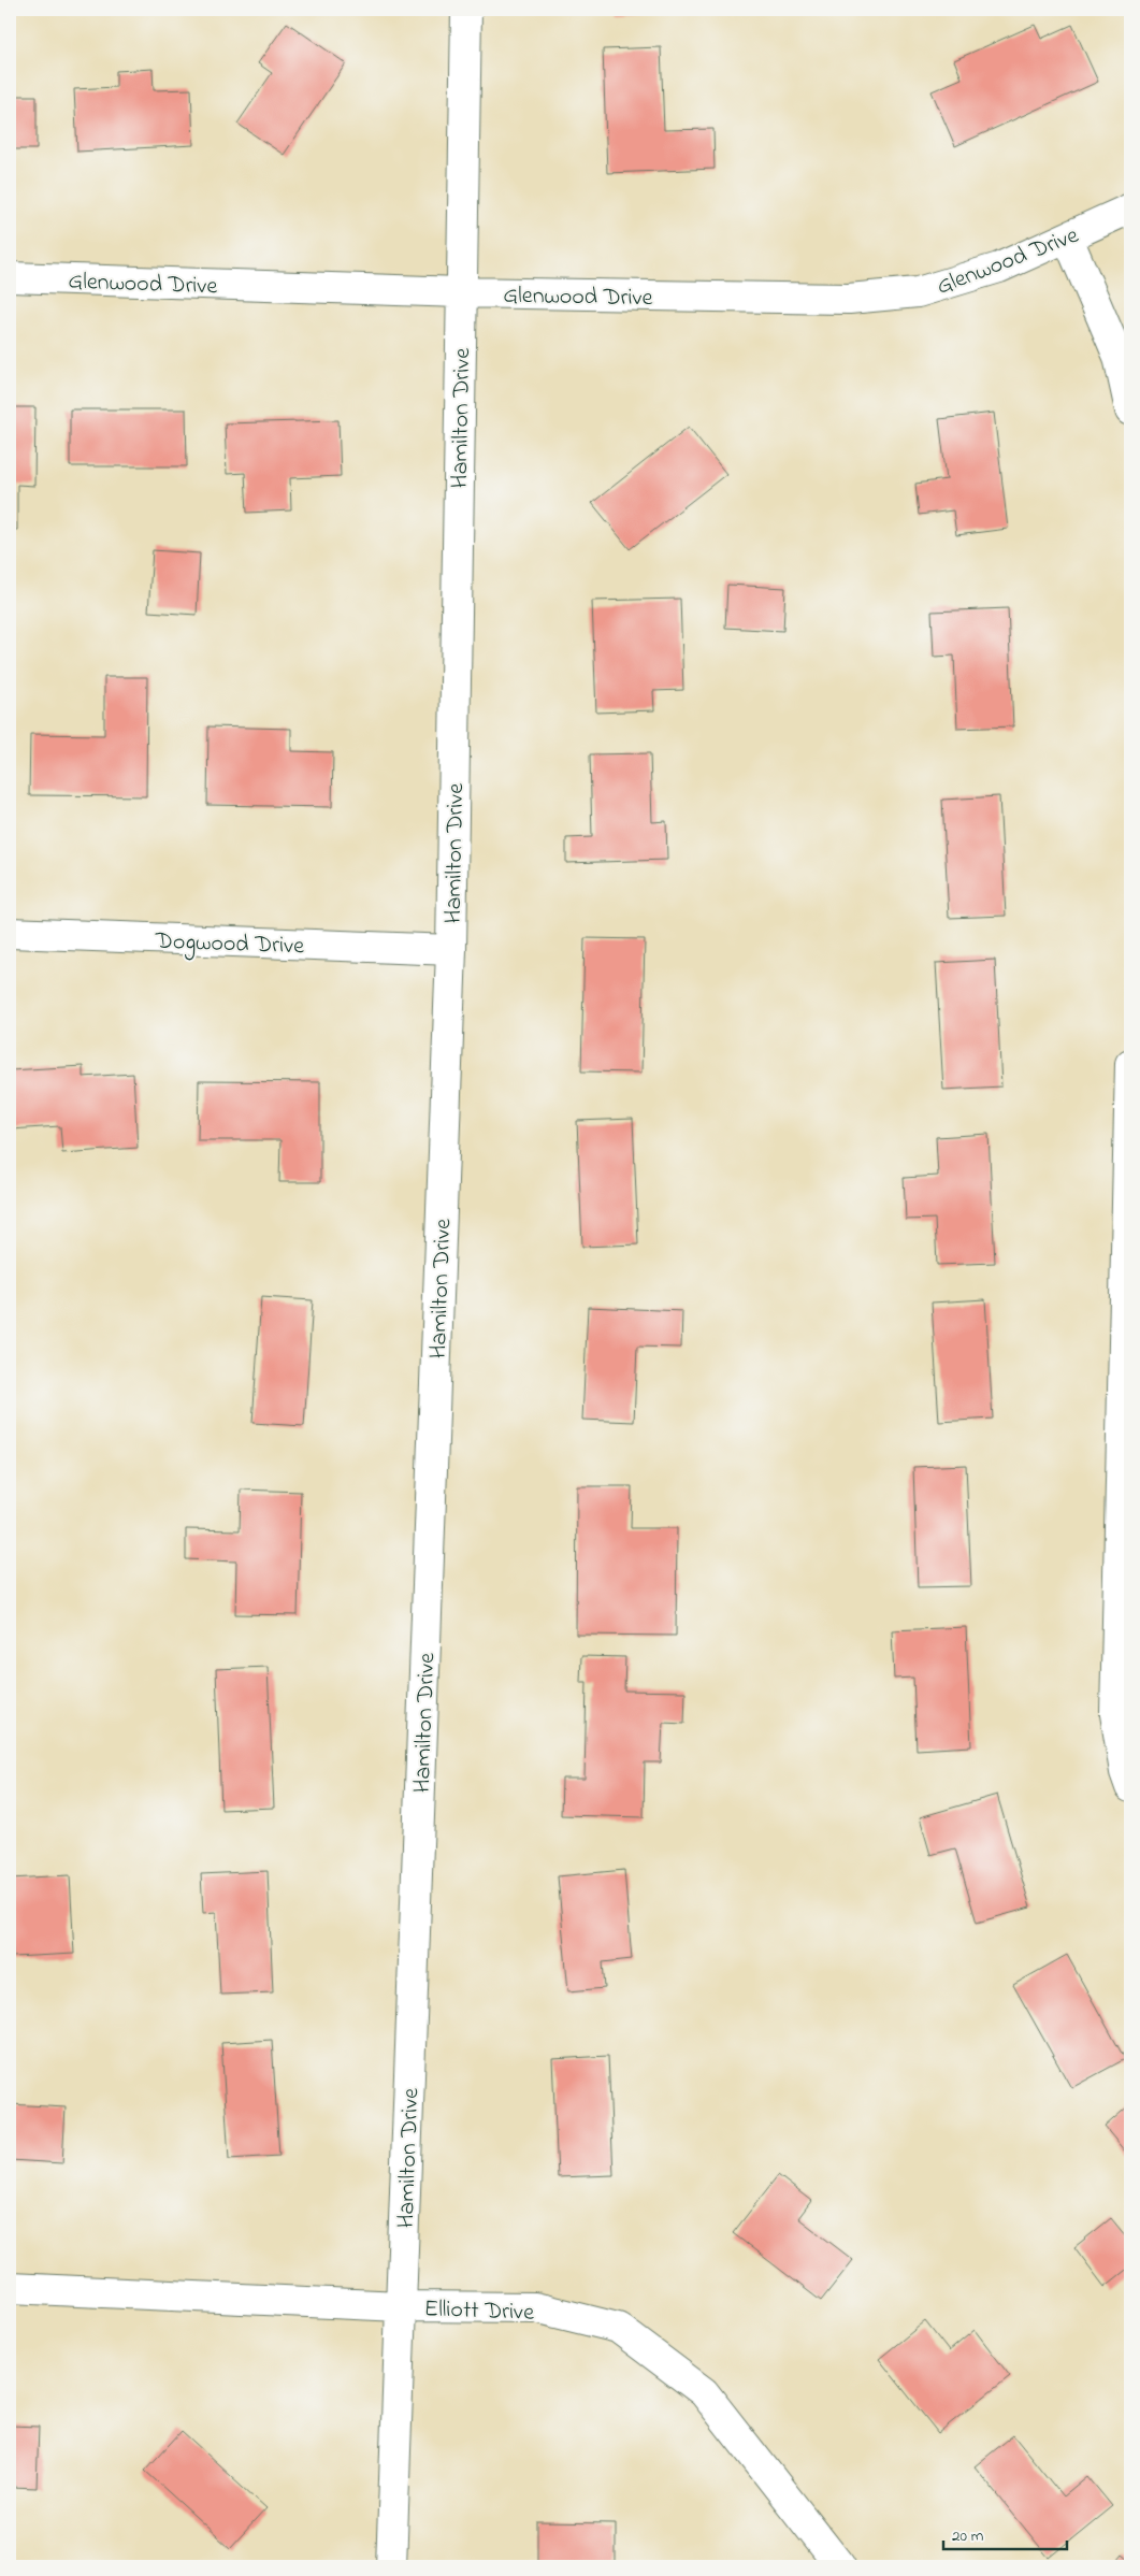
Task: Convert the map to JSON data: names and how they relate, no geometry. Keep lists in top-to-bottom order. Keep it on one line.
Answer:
{"streets":{"street":["Glenwood Drive","Hamilton Drive","Dogwood Drive","Elliott Drive"]},"crossings":[["Glenwood Drive","Hamilton Drive"],["Hamilton Drive","Dogwood Drive"],["Hamilton Drive","Elliott Drive"]],"scale_bar":"20 m"}
